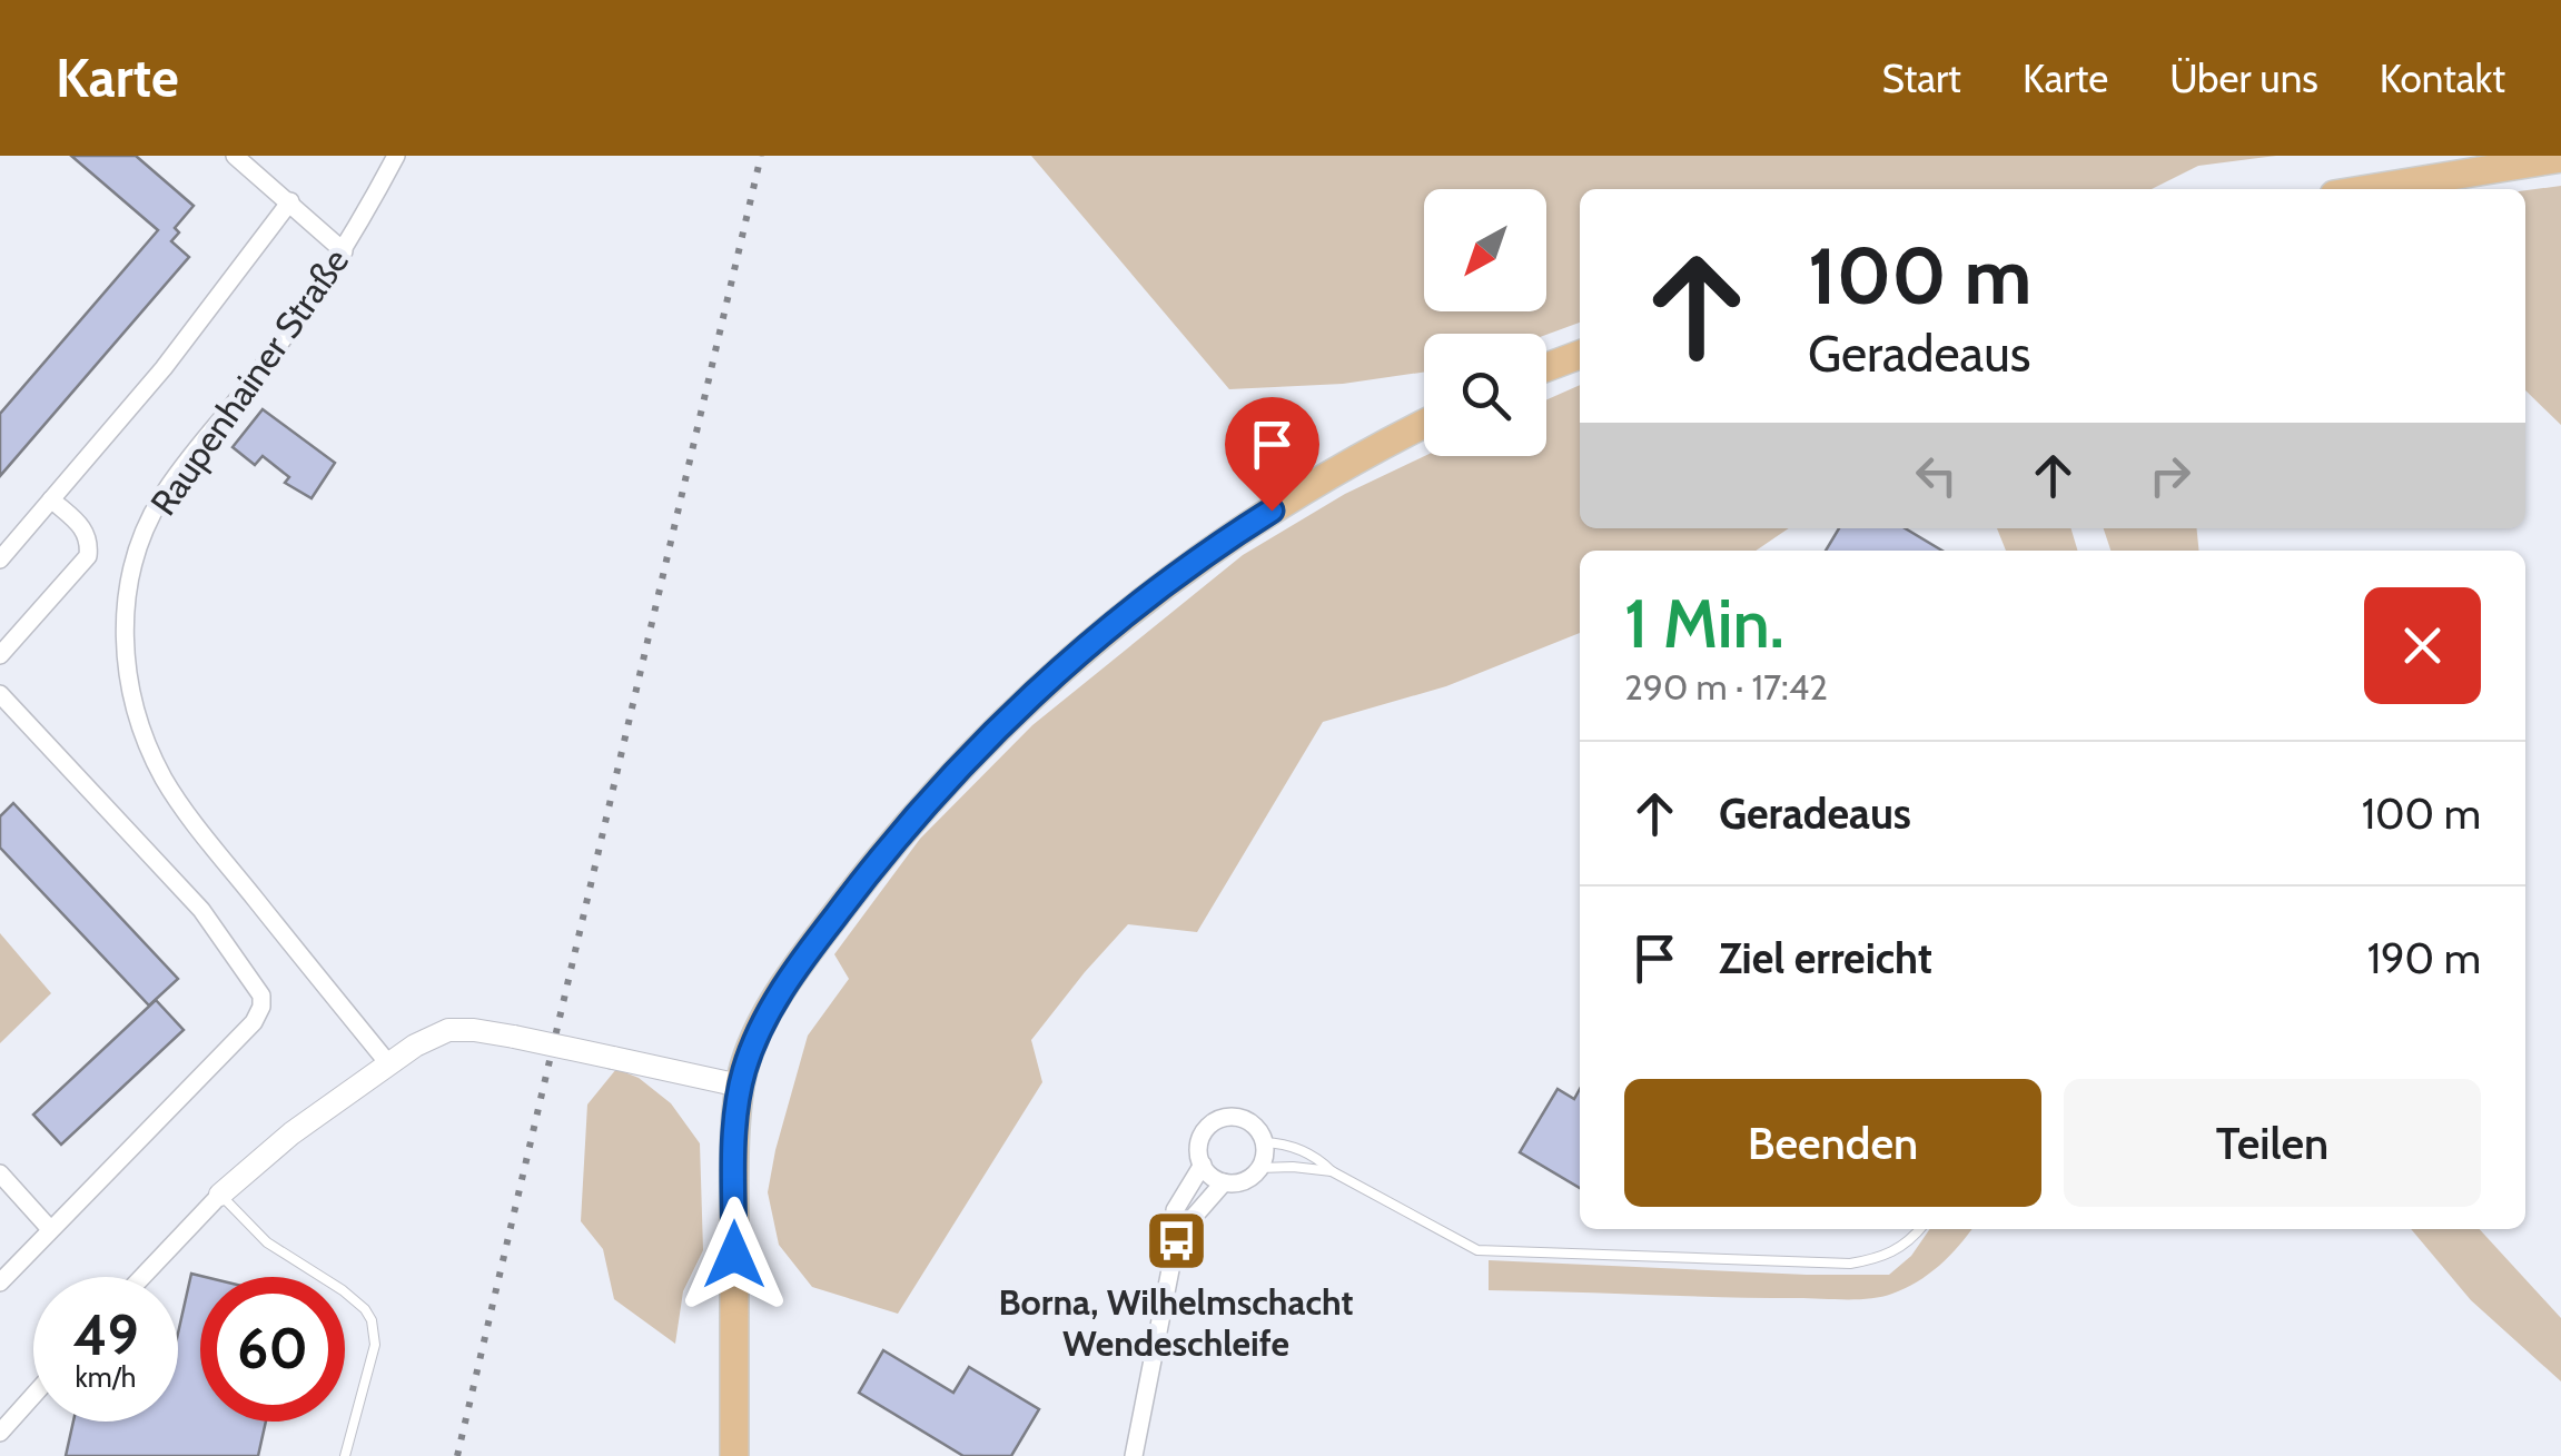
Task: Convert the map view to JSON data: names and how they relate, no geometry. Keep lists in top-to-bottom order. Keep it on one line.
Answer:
{"streets":{"street":["Raupenhainer Straße"]},"places":{"bus stop":["Borna, Wilhelmschacht Wendeschleife"]},"north":"bottom left","page":{"header":"Karte","nav":["Start","Karte","Über uns","Kontakt"],"turn":["100 m","Geradeaus"],"heading":["1 Min.","290 m · 17:42"],"list":[{"name":"Geradeaus","value":"100 m"},{"name":"Ziel erreicht","value":"190 m"}],"buttons":["Beenden","Teilen"],"speed":"49 km/h","limit":"60"}}
